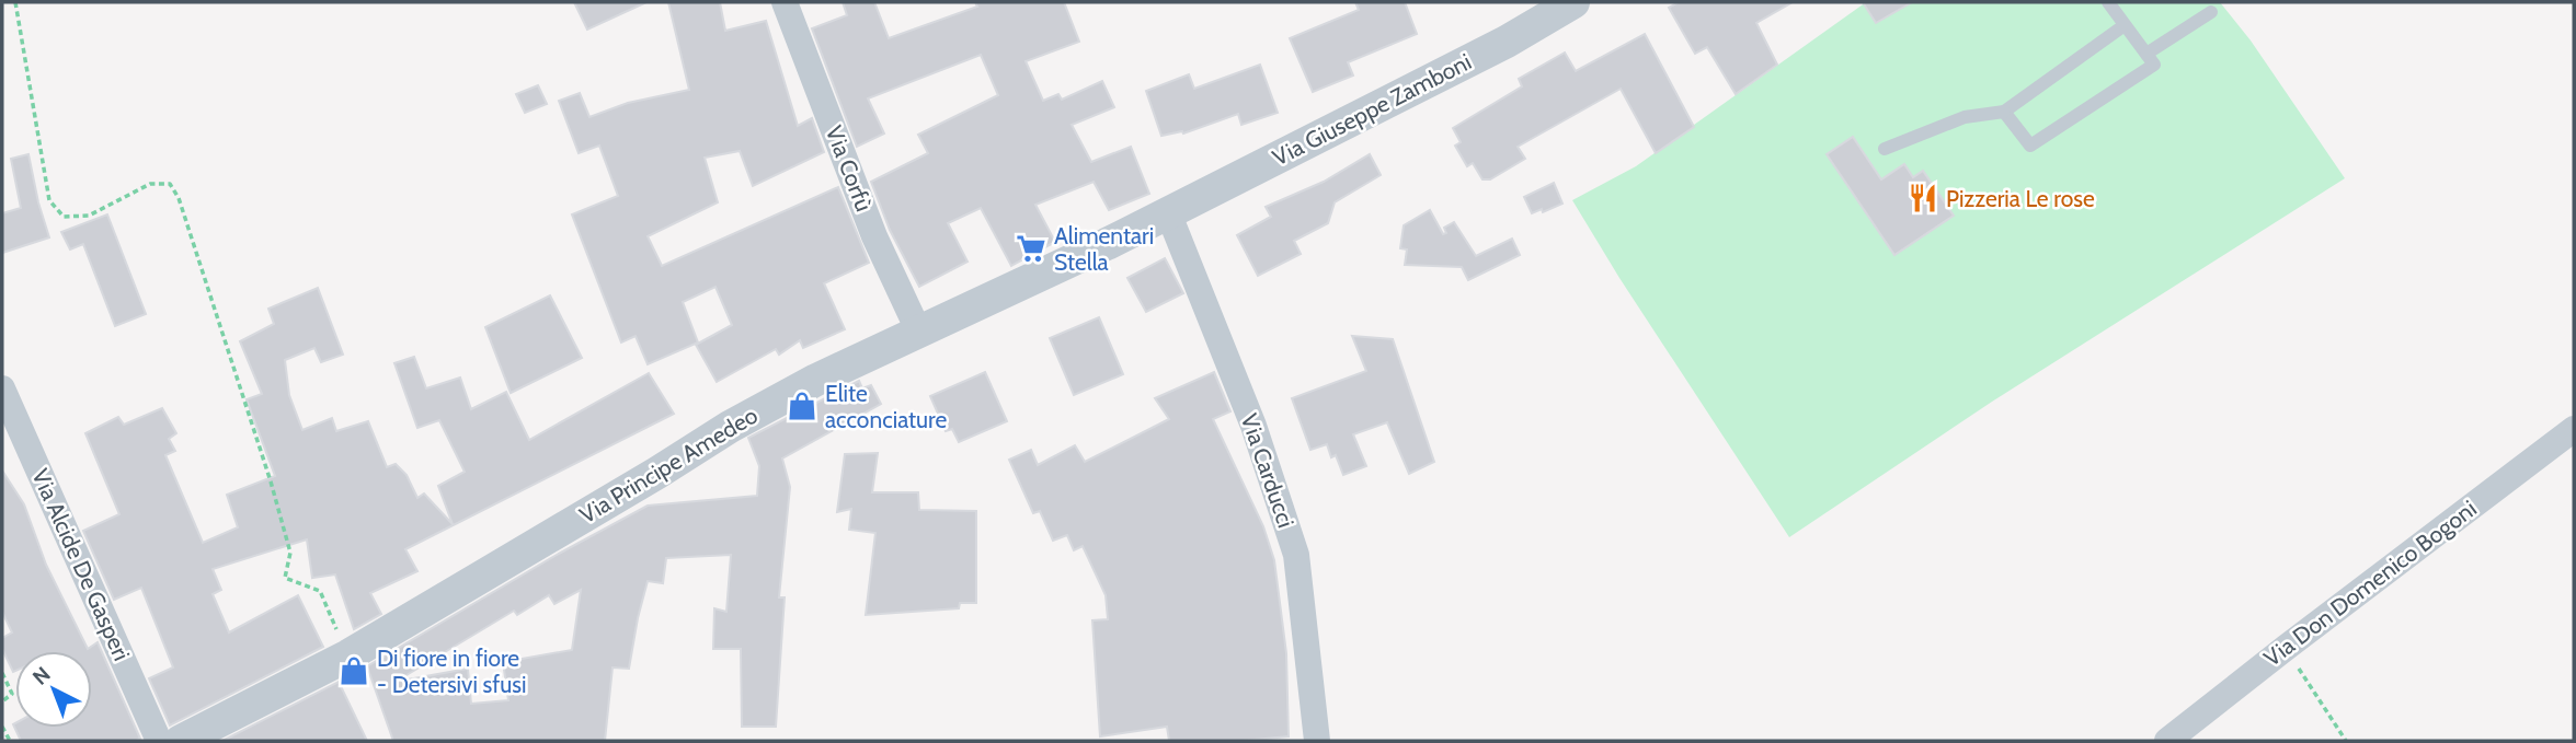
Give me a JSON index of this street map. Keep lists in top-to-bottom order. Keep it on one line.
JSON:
{"streets":{"street":["Via Giuseppe Zamboni","Via Corfù","Via Principe Amedeo","Via Carducci","Via Alcide De Gasperi","Via Don Domenico Bogoni"]},"crossings":[["Via Giuseppe Zamboni","Via Principe Amedeo"],["Via Giuseppe Zamboni","Via Carducci"],["Via Corfù","Via Principe Amedeo"],["Via Principe Amedeo","Via Carducci"]],"places":{"restaurant":["Pizzeria Le rose"],"supermarket":["Alimentari Stella"],"shop":["Elite acconciature","Di fiore in fiore - Detersivi sfusi"]},"north":"top left"}
